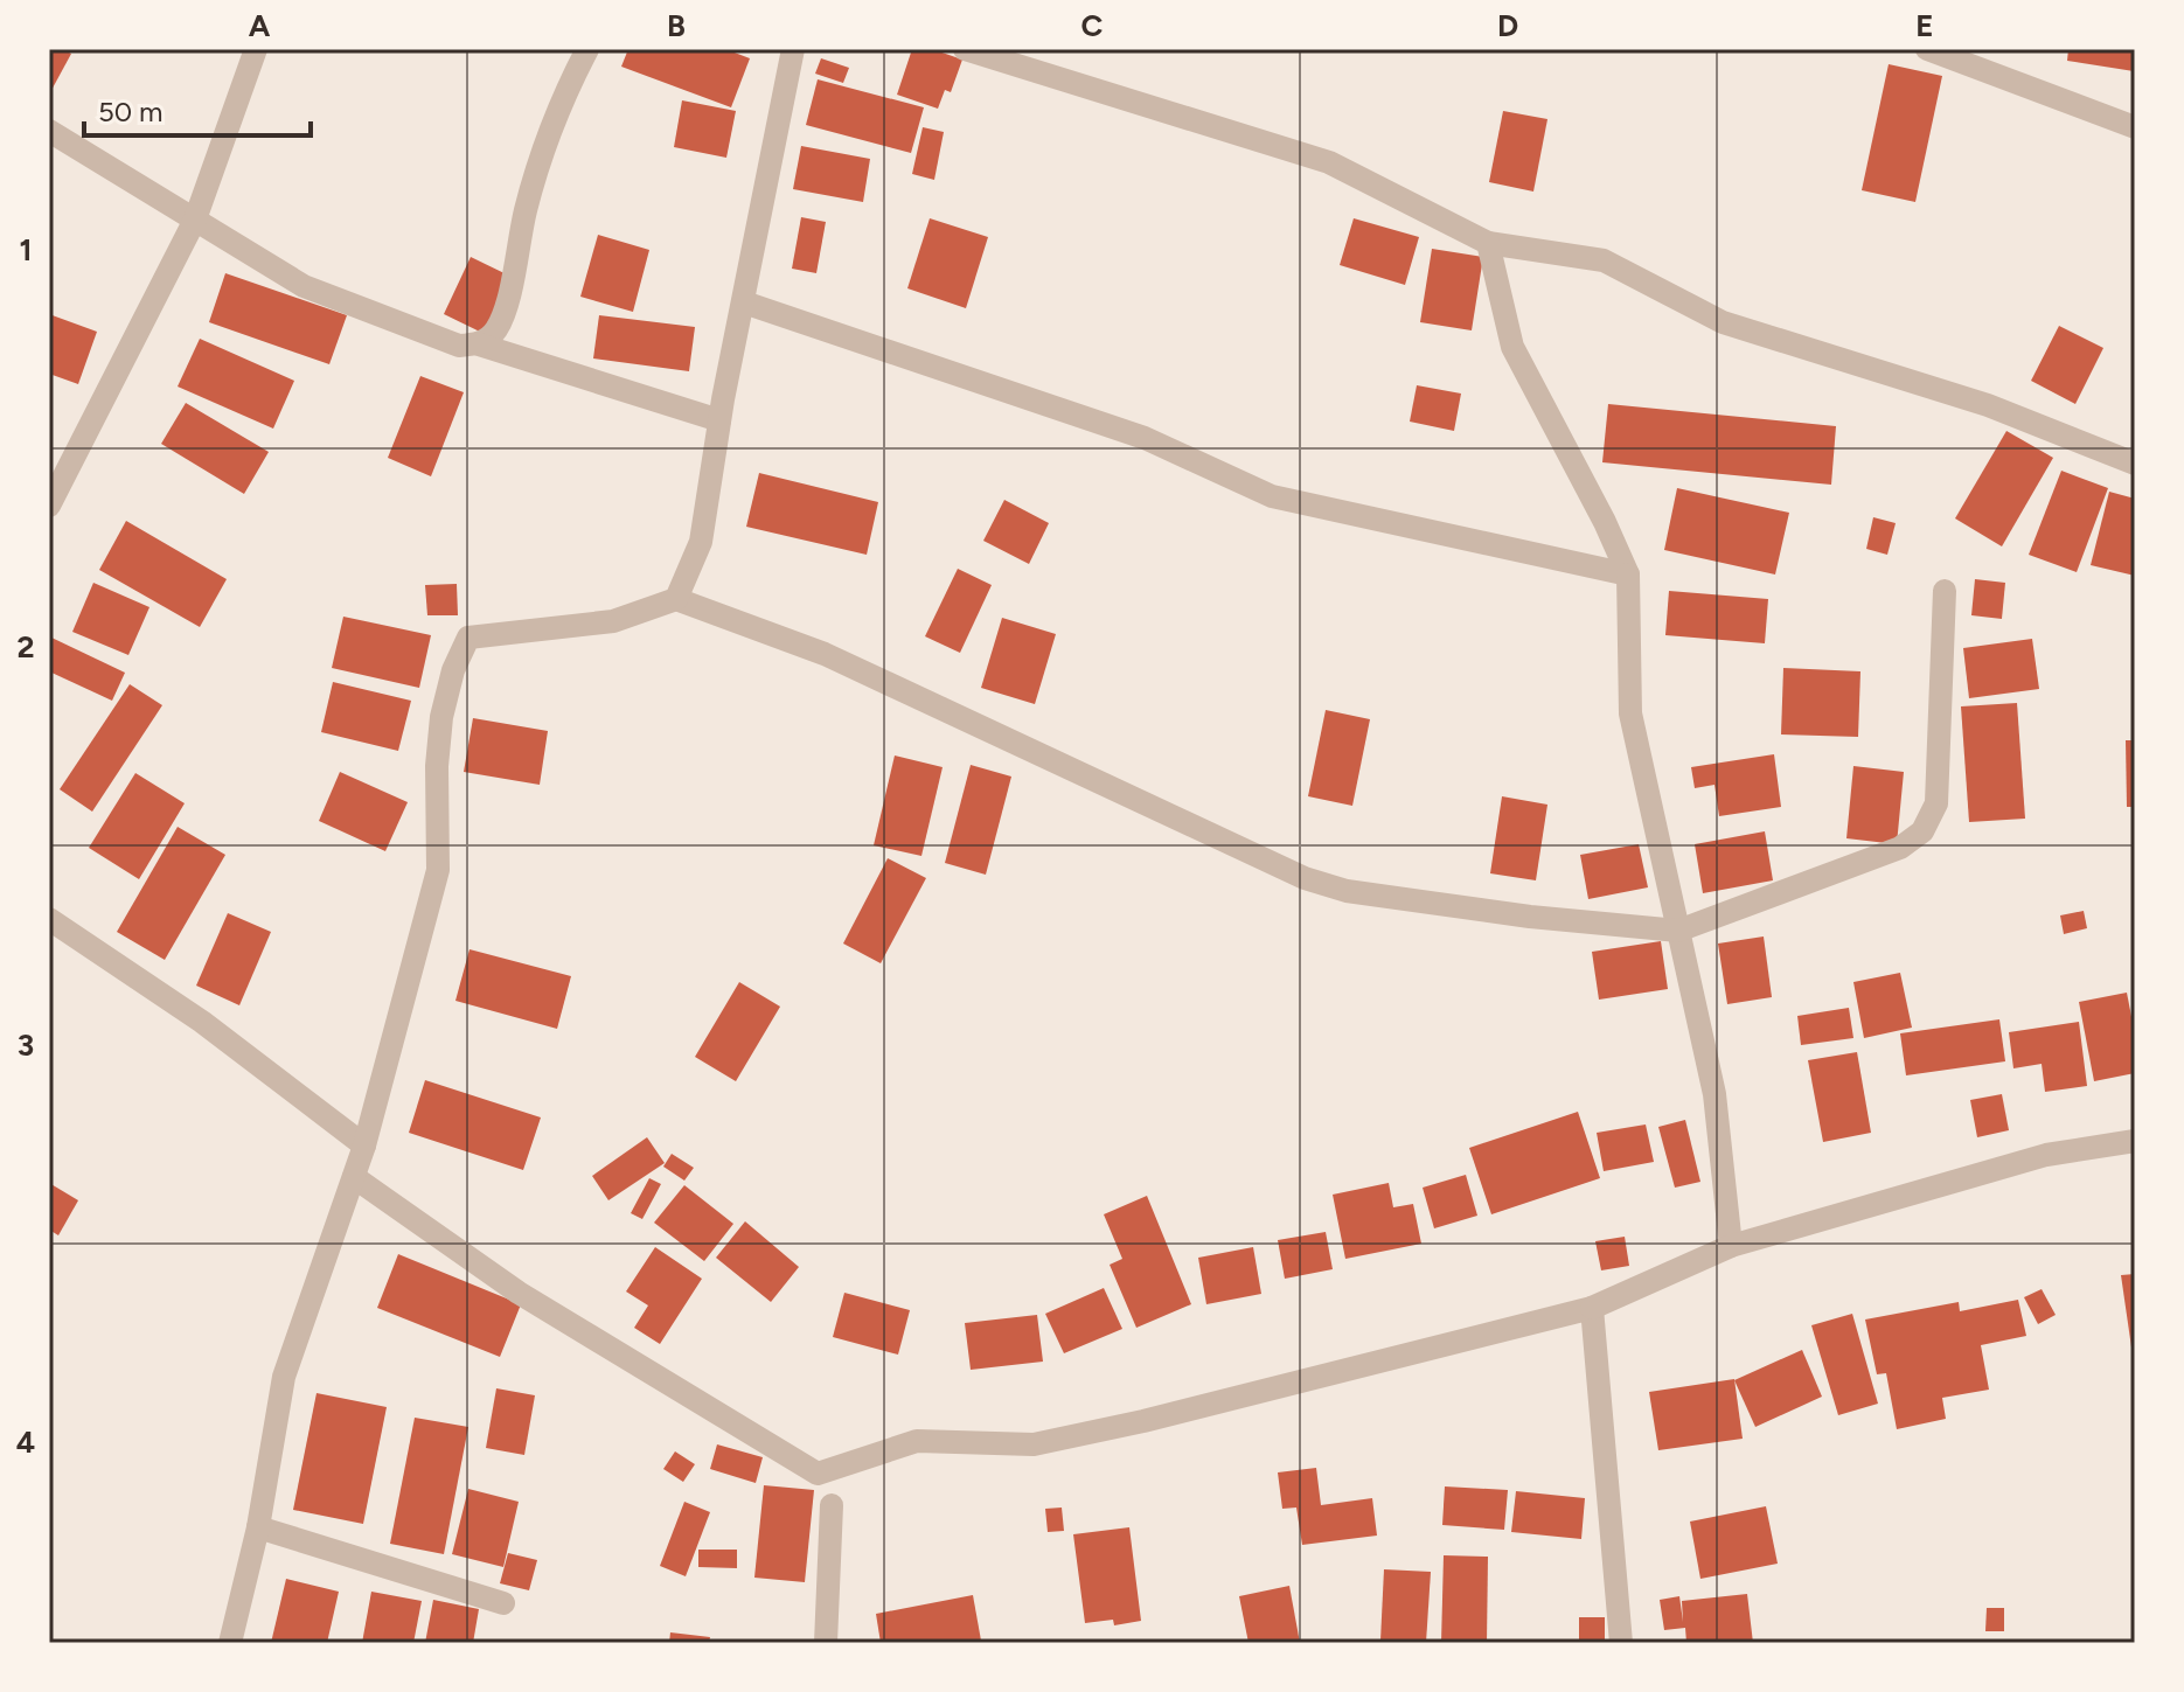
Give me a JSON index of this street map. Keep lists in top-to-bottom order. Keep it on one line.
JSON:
{"scale_bar":"50 m","grid":{"columns":["A","B","C","D","E"],"rows":["1","2","3","4"]}}
